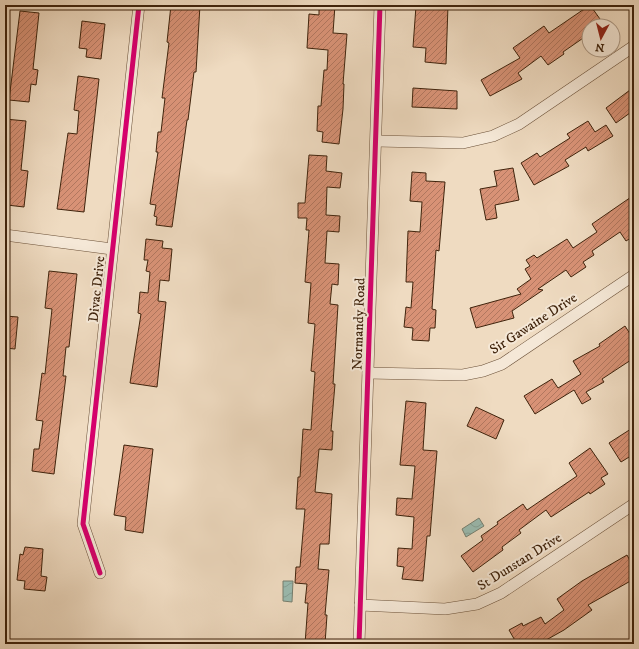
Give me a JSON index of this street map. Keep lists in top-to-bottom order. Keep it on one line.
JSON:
{"streets":{"street":["Divac Drive","Sir Gawaine Drive","Normandy Road","St Dunstan Drive"]},"crossings":[["Sir Gawaine Drive","Normandy Road"],["Normandy Road","St Dunstan Drive"]],"north":"bottom"}
